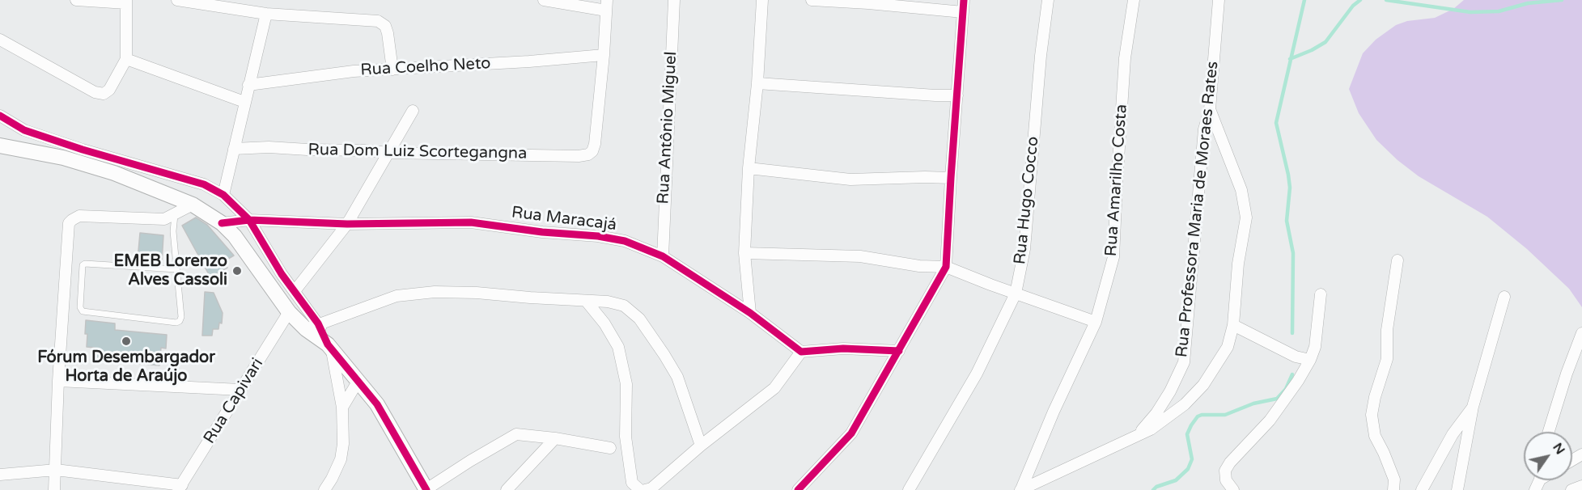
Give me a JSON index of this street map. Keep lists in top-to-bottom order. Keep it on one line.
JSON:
{"streets":{"street":["Rua Coelho Neto","Rua Antônio Miguel","Rua Dom Luiz Scortegangna","Rua Amarilho Costa","Rua Hugo Cocco","Rua Professora Maria de Moraes Rates","Rua Maracajá","Rua Capivari"]},"crossings":[["Rua Coelho Neto","Rua Dom Luiz Scortegangna"],["Rua Antônio Miguel","Rua Maracajá"]],"places":["EMEB Lorenzo Alves Cassoli","Fórum Desembargador Horta de Araújo"],"north":"top right"}
